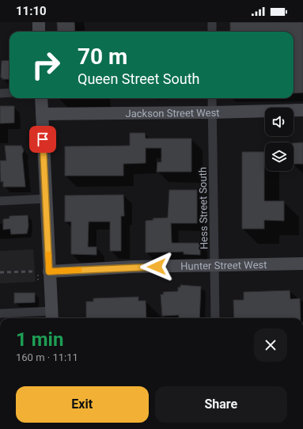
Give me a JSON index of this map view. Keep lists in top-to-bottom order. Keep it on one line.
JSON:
{"streets":{"street":["Jackson Street West","Hess Street South","Hunter Street West"]},"crossings":[["Jackson Street West","Hess Street South"],["Hess Street South","Hunter Street West"]],"page":{"status":"11:10","turn":["70 m","Queen Street South"],"heading":["1 min","160 m · 11:11"],"buttons":["Exit","Share"]}}
